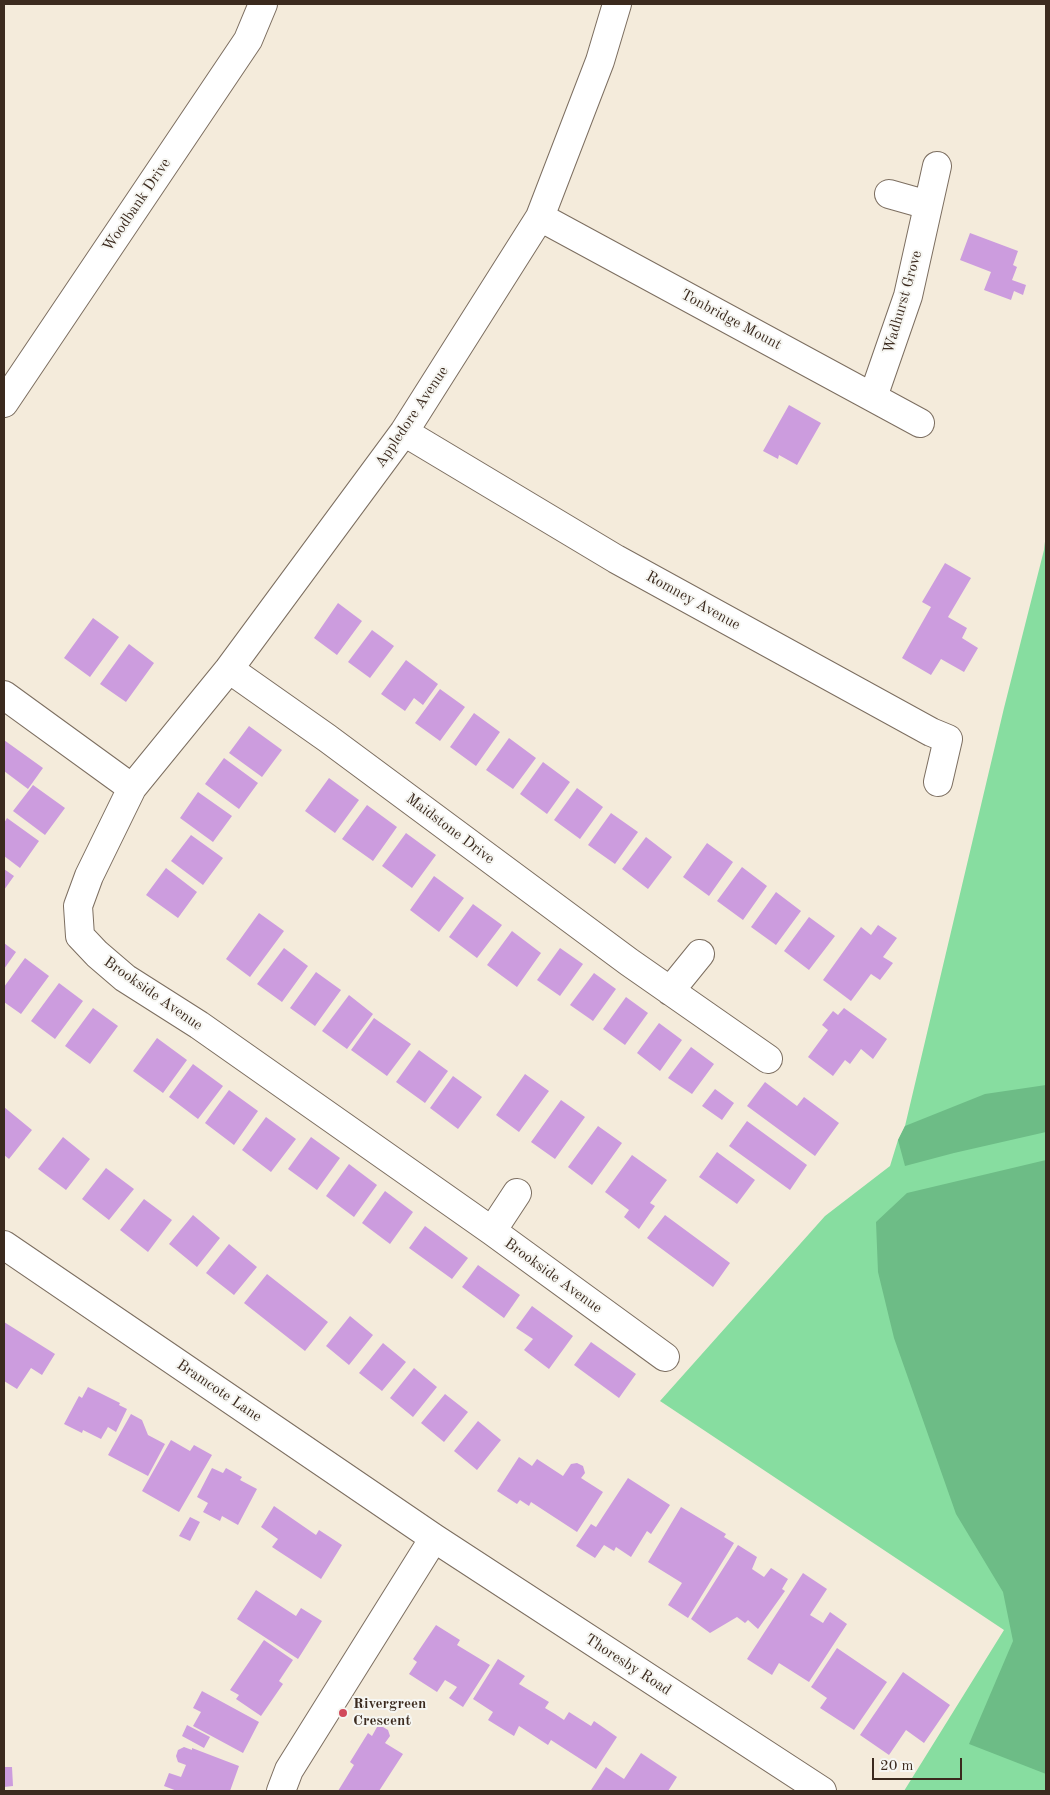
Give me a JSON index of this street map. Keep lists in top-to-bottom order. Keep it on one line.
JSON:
{"streets":{"street":["Woodbank Drive","Wadhurst Grove","Tonbridge Mount","Appledore Avenue","Romney Avenue","Maidstone Drive","Brookside Avenue","Bramcote Lane","Thoresby Road"]},"crossings":[["Wadhurst Grove","Tonbridge Mount"],["Tonbridge Mount","Appledore Avenue"],["Appledore Avenue","Romney Avenue"],["Appledore Avenue","Maidstone Drive"],["Appledore Avenue","Brookside Avenue"],["Bramcote Lane","Thoresby Road"]],"places":["Rivergreen Crescent"],"scale_bar":"20 m"}
